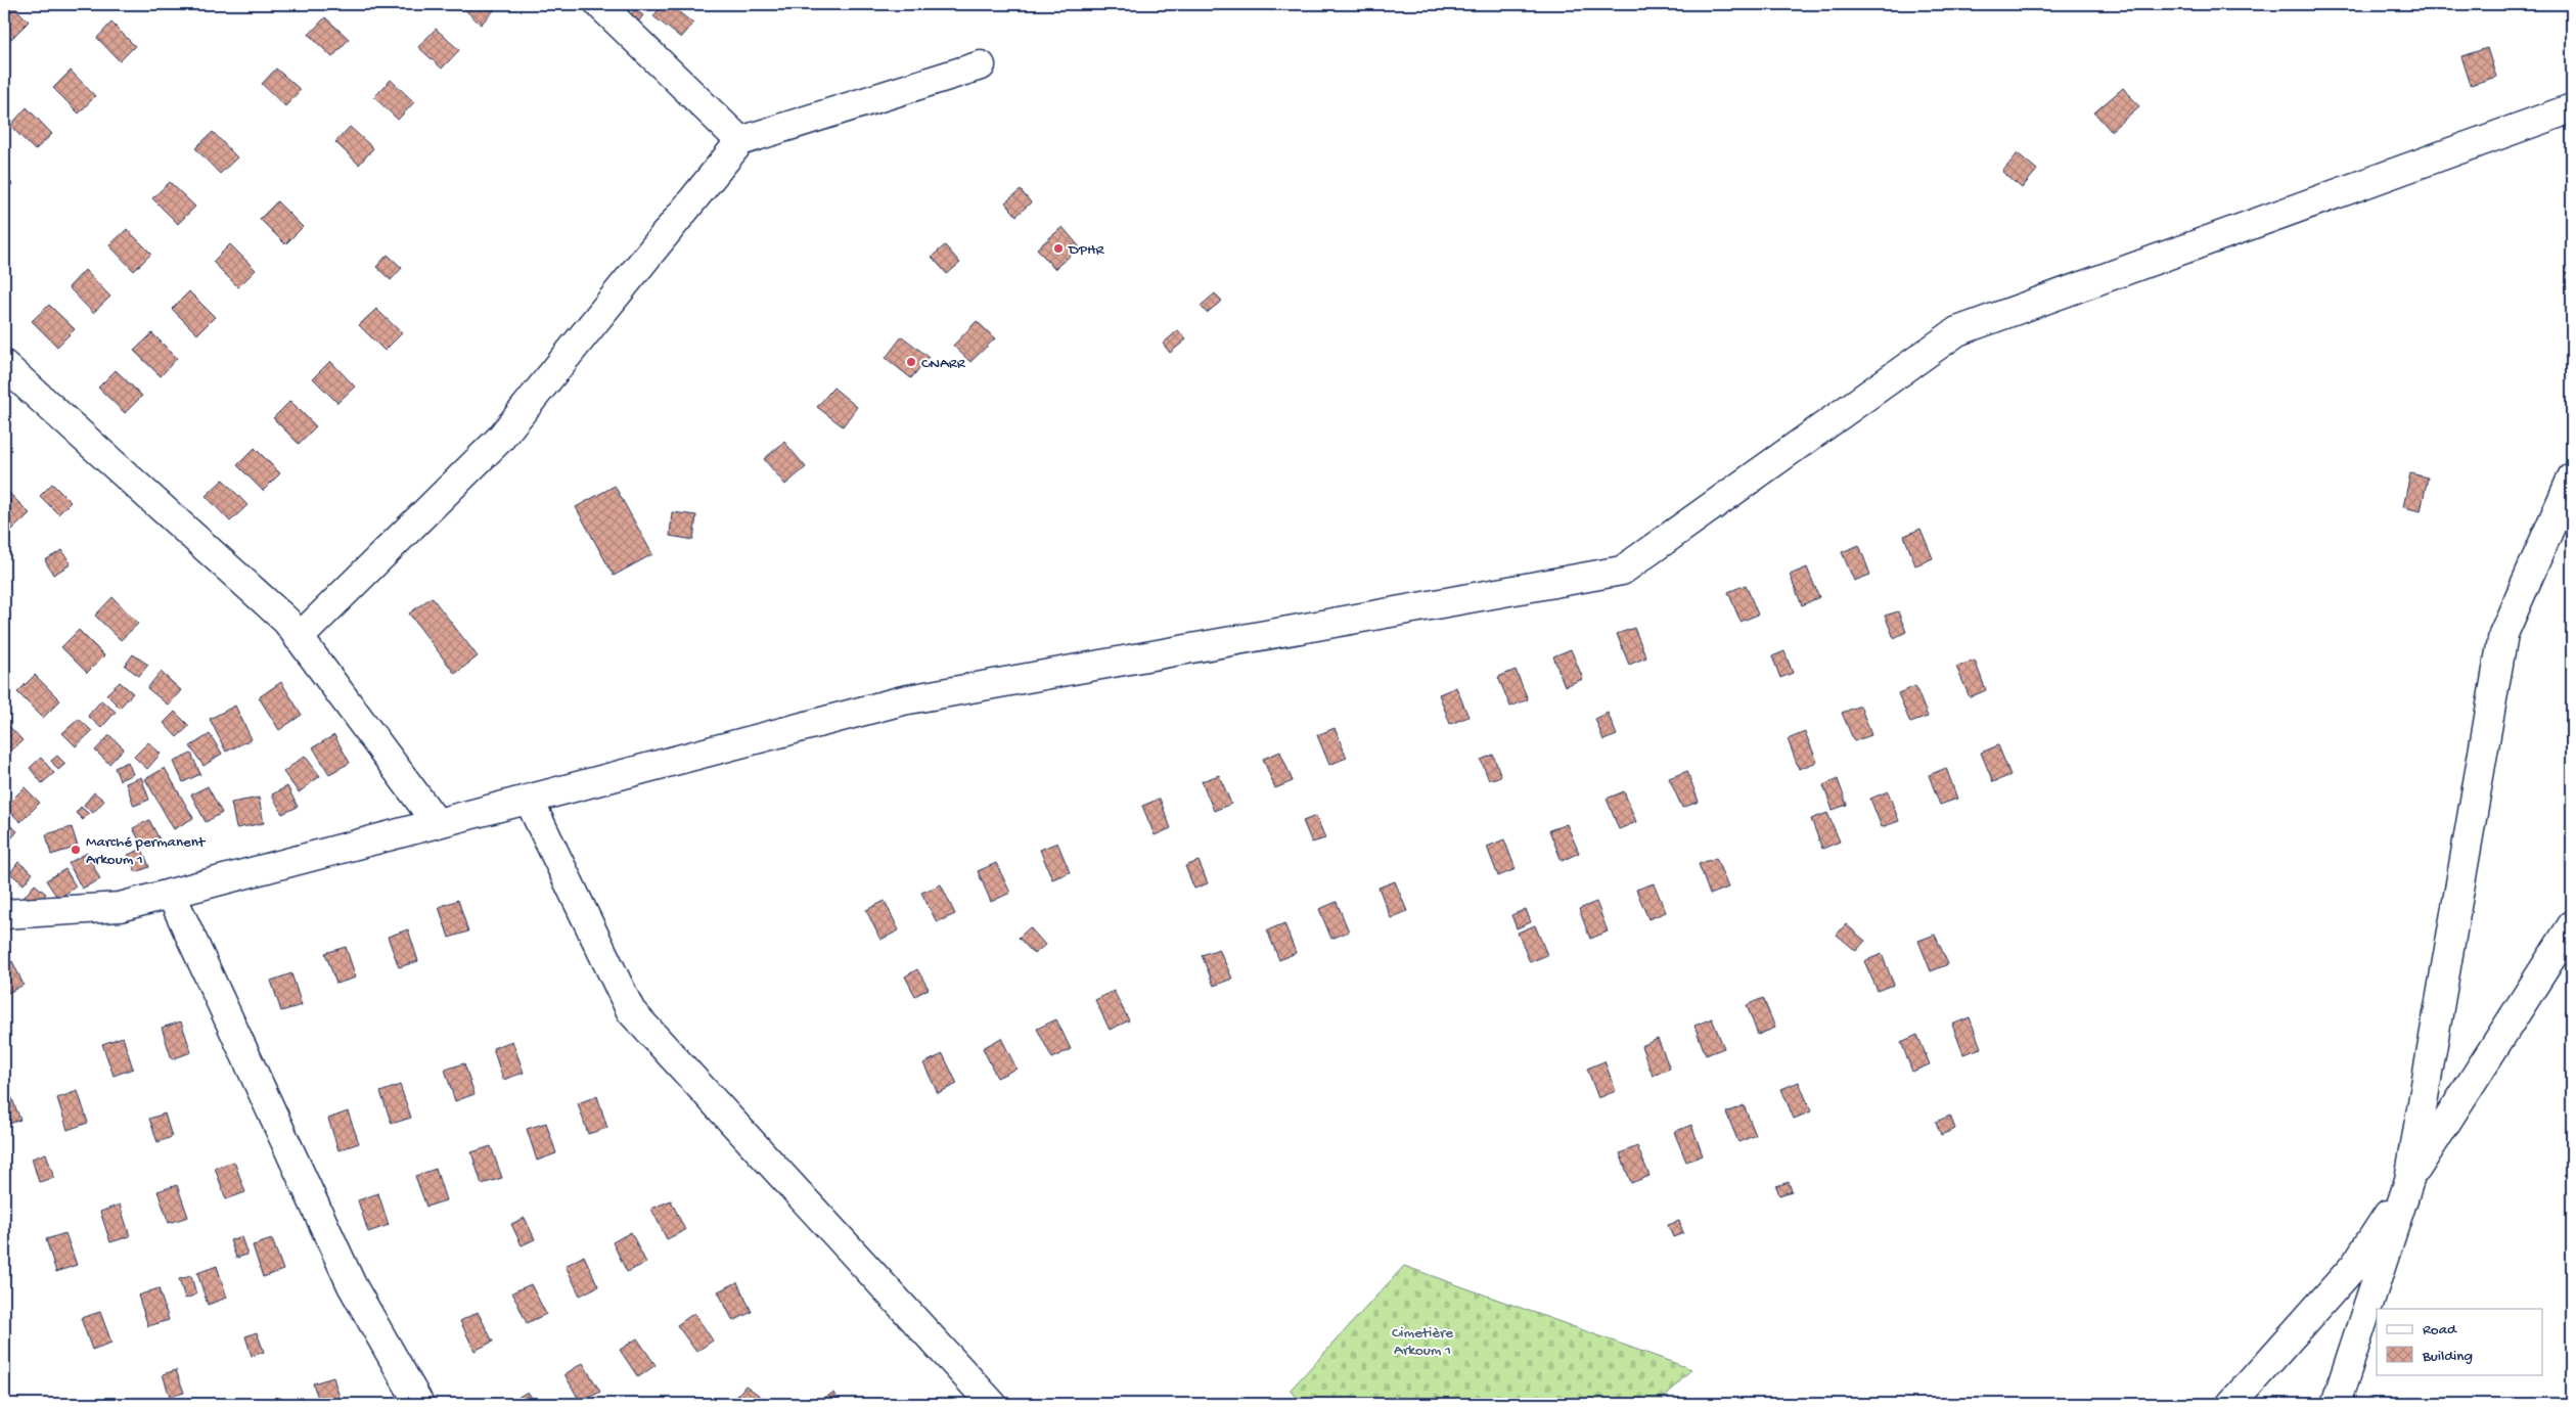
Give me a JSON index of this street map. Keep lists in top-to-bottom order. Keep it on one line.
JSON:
{"parks":["Cimetière Arkoum 1"],"places":["DPHR","CNARR","Marché permanent Arkoum 1"],"legend":["Road","Building"]}
